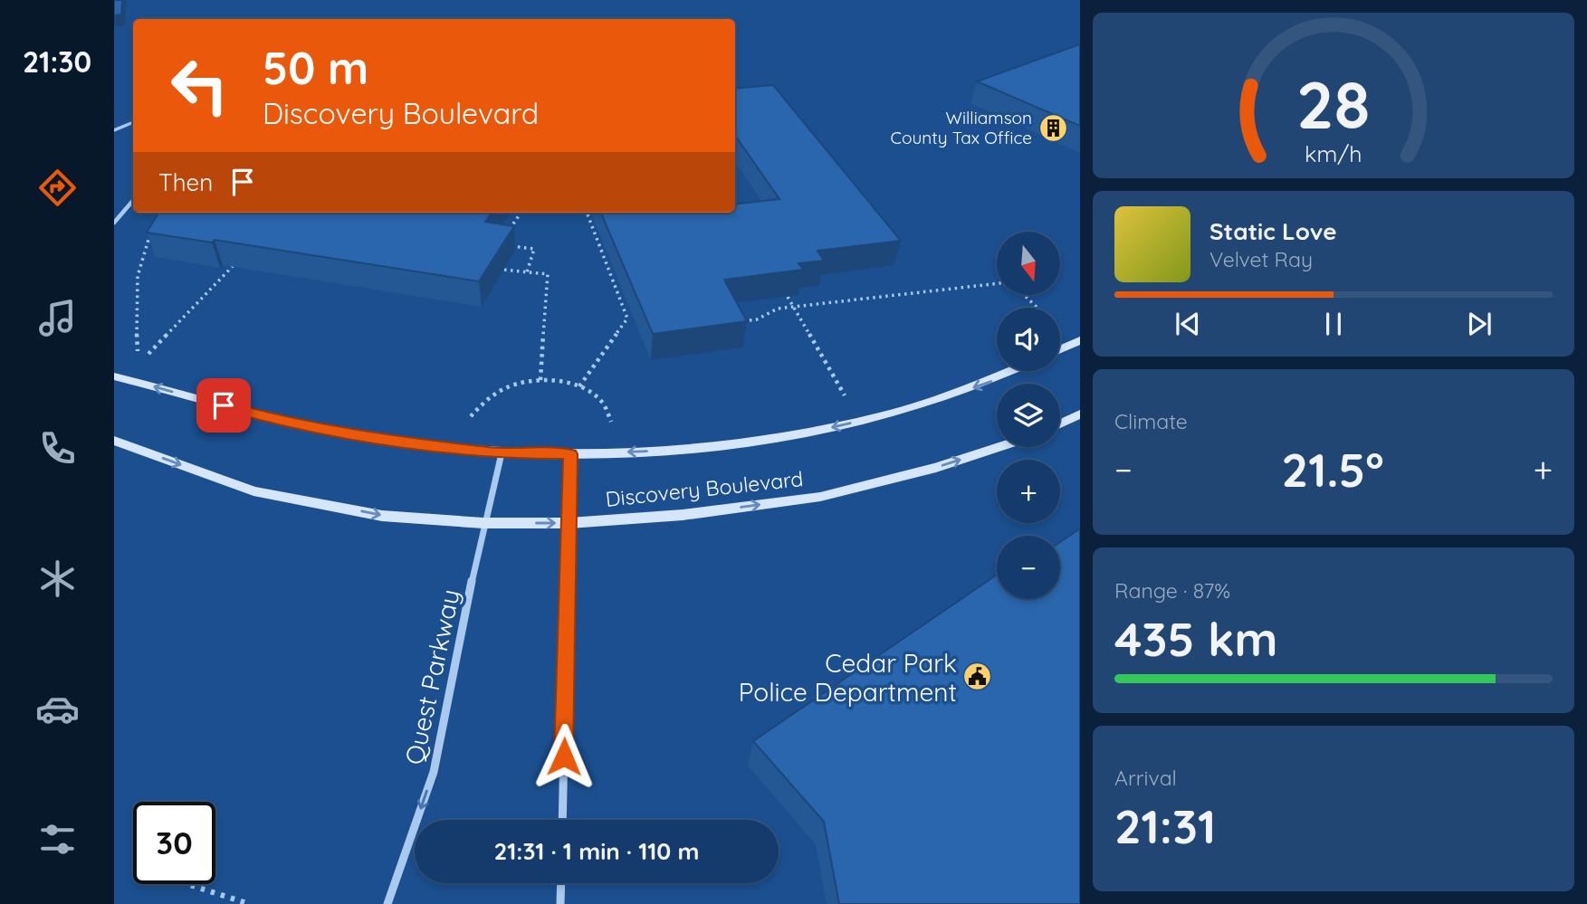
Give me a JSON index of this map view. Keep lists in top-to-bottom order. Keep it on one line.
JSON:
{"streets":{"street":["Discovery Boulevard","Quest Parkway"]},"crossings":[["Discovery Boulevard","Quest Parkway"]],"one_way":["Quest Parkway"],"places":{"building":["Williamson County Tax Office"],"public building":["Cedar Park Police Department"]},"north":"bottom","page":{"tabs":"21:30","turn":["50 m","Discovery Boulevard"],"then":"Then","song":["Static Love","Velvet Ray"],"map_buttons":["+","−"],"tile":["Climate",["Range · 87%","435 km"],["Arrival","21:31"]],"heat":["−","21.5°","+"],"limit":"30","trip":"21:31 · 1 min · 110 m","gauge":["28","km/h"]}}
